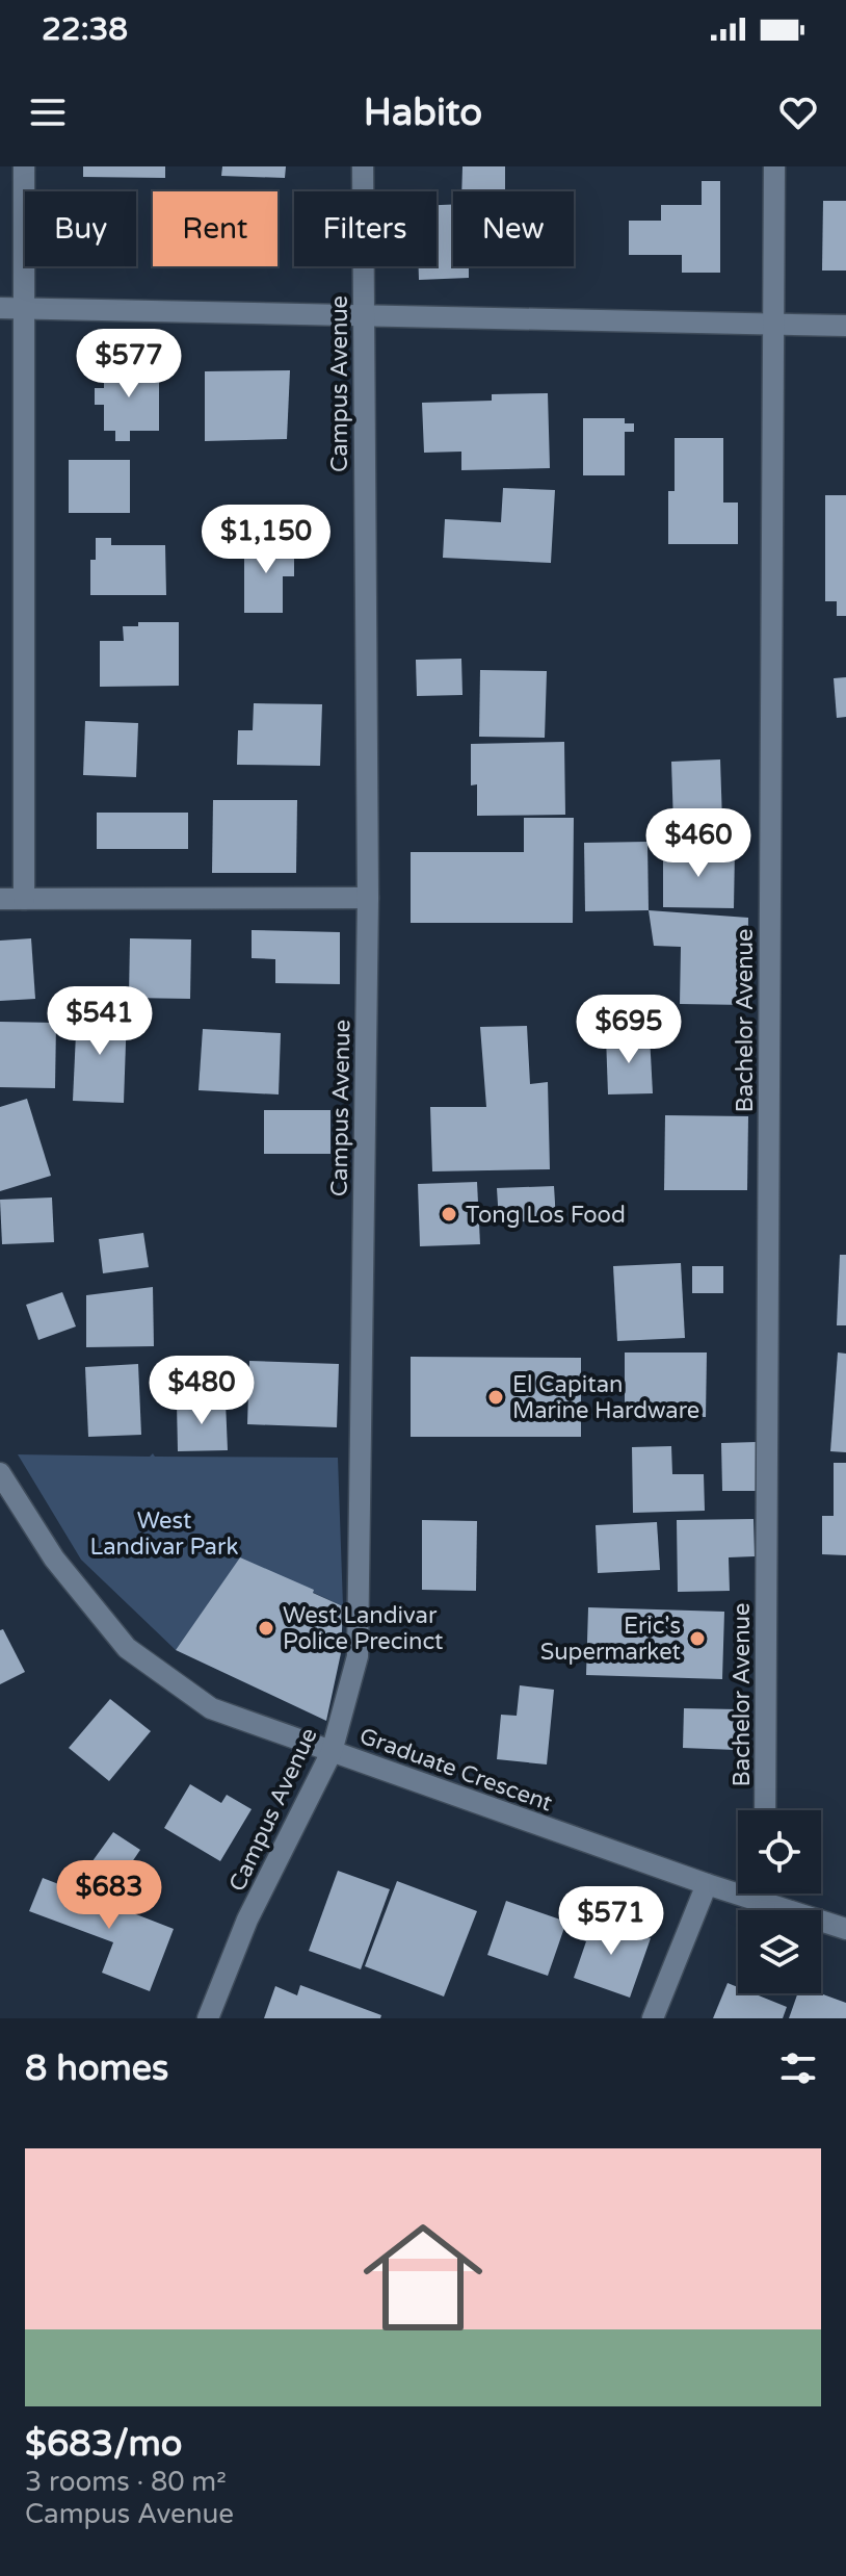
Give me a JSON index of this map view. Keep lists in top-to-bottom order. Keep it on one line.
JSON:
{"streets":{"street":["Campus Avenue","Bachelor Avenue","Graduate Crescent"]},"crossings":[["Campus Avenue","Graduate Crescent"]],"parks":["West Landivar Park"],"places":["Tong Los Food","El Capitan Marine Hardware","West Landivar Police Precinct","Eric's Supermarket"],"page":{"status":"22:38","header":"Habito","chip":["Buy","Rent","Filters","New"],"price":["$577","$1,150","$460","$541","$695","$480","$683","$571"],"heading":"8 homes","list":[{"name":"$683/mo","note":"3 rooms · 80 m² · Campus Avenue"}]}}
